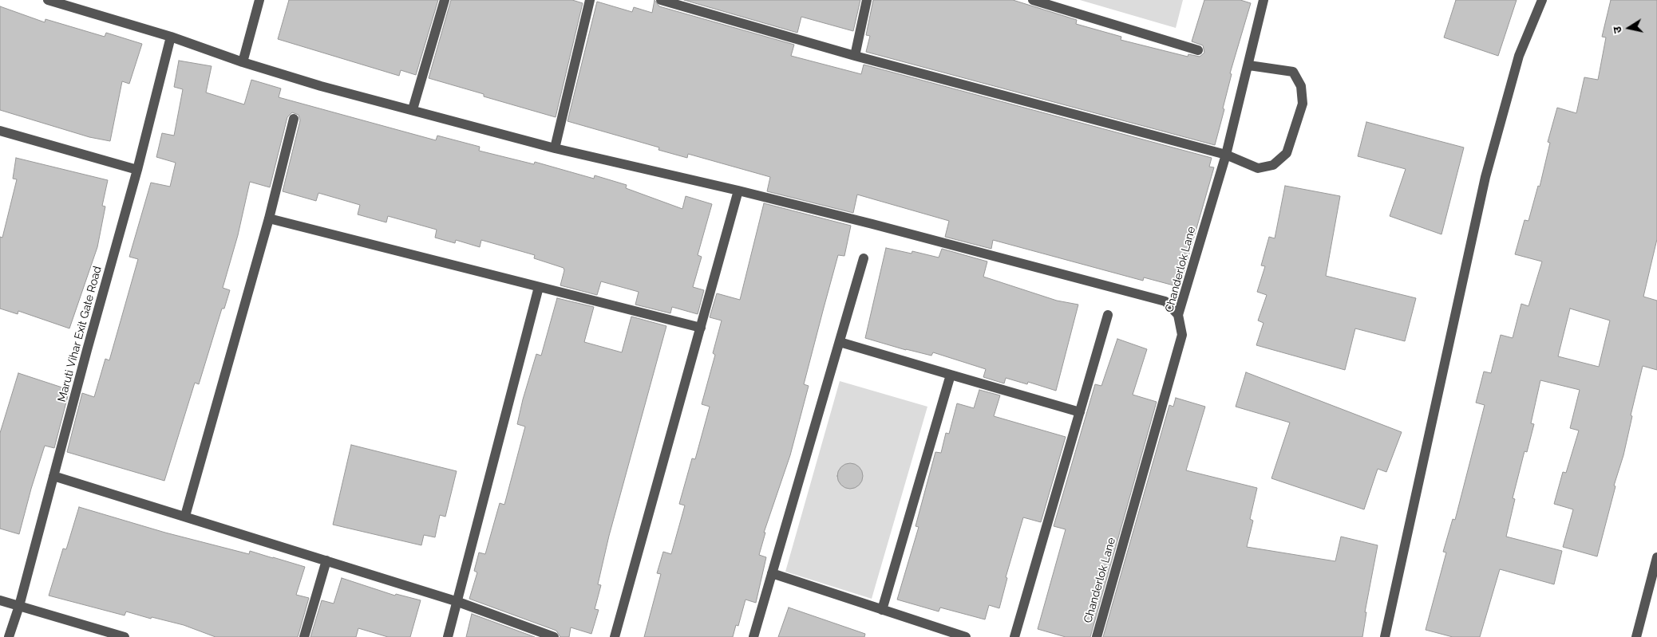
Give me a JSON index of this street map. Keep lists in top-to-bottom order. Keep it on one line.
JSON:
{"streets":{"street":["Chanderlok Lane","Maruti Vihar Exit Gate Road"]},"north":"left"}
